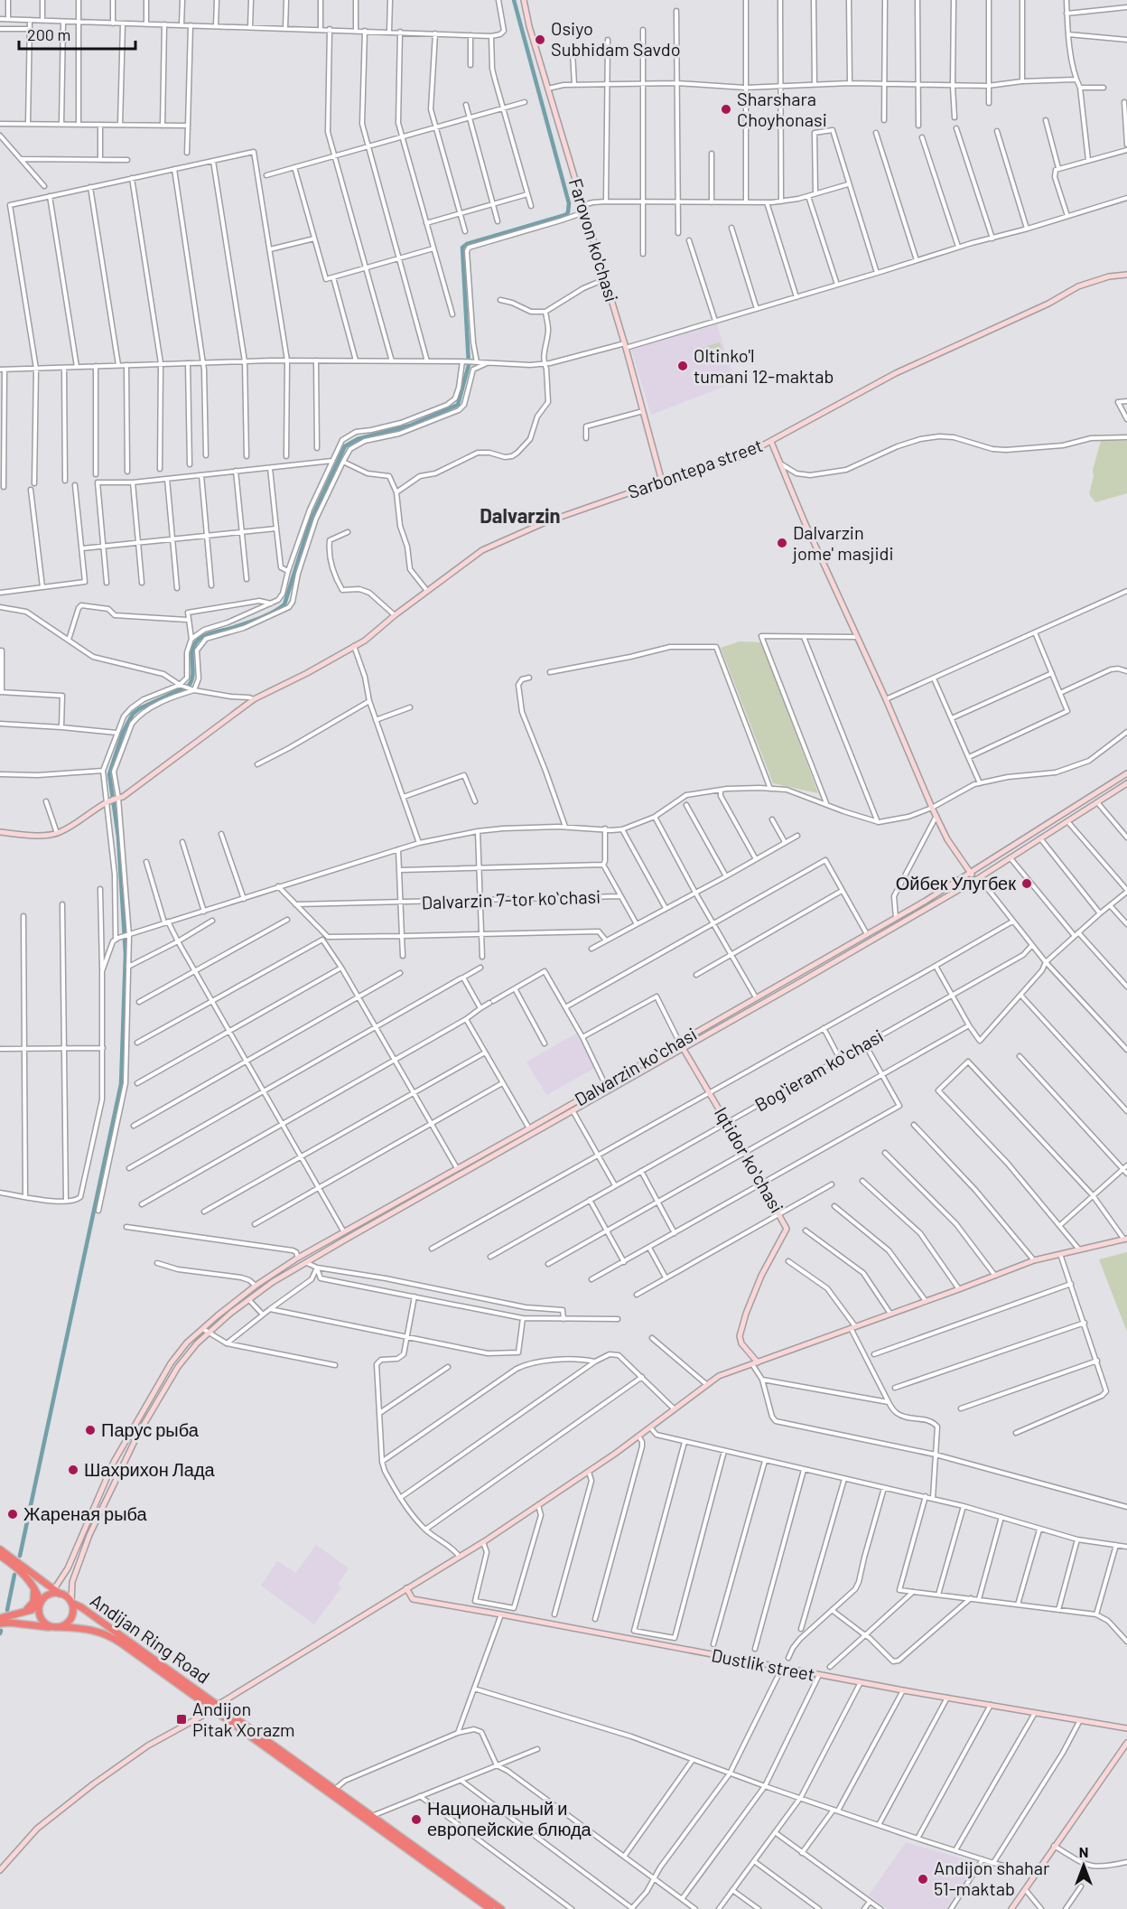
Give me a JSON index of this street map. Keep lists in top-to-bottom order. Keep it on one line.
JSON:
{"streets":{"highway":["Andijan Ring Road"],"street":["Farovon ko'chasi","Sarbontepa street","Dalvarzin 7-tor koʻchasi","Dalvarzin koʻchasi","Bogʻieram koʻchasi","Iqtidor koʻchasi","Dustlik street"]},"crossings":[["Farovon ko'chasi","Sarbontepa street"],["Dalvarzin koʻchasi","Iqtidor koʻchasi"],["Dalvarzin koʻchasi","Andijan Ring Road"],["Bogʻieram koʻchasi","Iqtidor koʻchasi"]],"districts":["Dalvarzin"],"places":{"other":["Osiyo Subhidam Savdo","Sharshara Choyhonasi","Oltinko'l tumani 12-maktab","Dalvarzin jome' masjidi","Ойбек Улугбек","Парус рыба","Шахрихон Лада","Жареная рыба","Национальный и европейские блюда","Andijon shahar 51-maktab"],"transit":["Andijon Pitak Xorazm"]},"scale_bar":"200 m","north":"top"}
